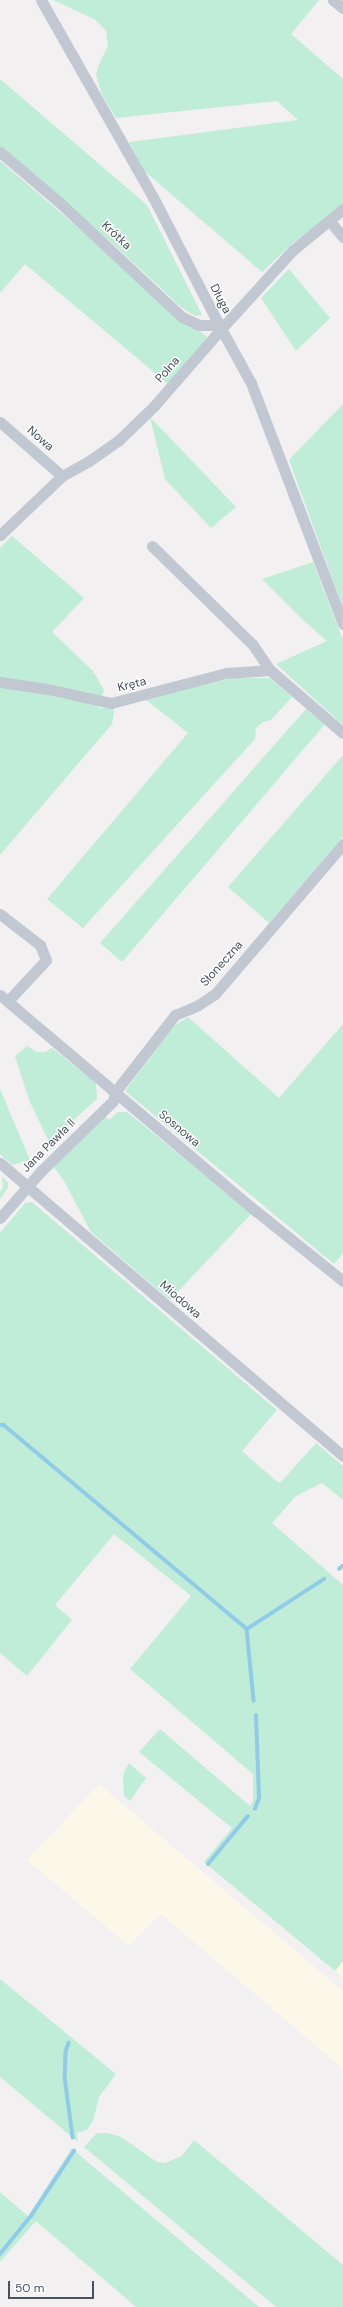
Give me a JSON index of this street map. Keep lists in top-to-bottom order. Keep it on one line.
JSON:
{"streets":{"street":["Krótka","Długa","Polna","Nowa","Kręta","Słoneczna","Sosnowa","Jana Pawła II","Miodowa"]},"crossings":[["Krótka","Długa"],["Krótka","Polna"],["Długa","Polna"],["Polna","Nowa"],["Słoneczna","Sosnowa"],["Słoneczna","Jana Pawła II"],["Sosnowa","Jana Pawła II"],["Jana Pawła II","Miodowa"]],"scale_bar":"50 m"}
